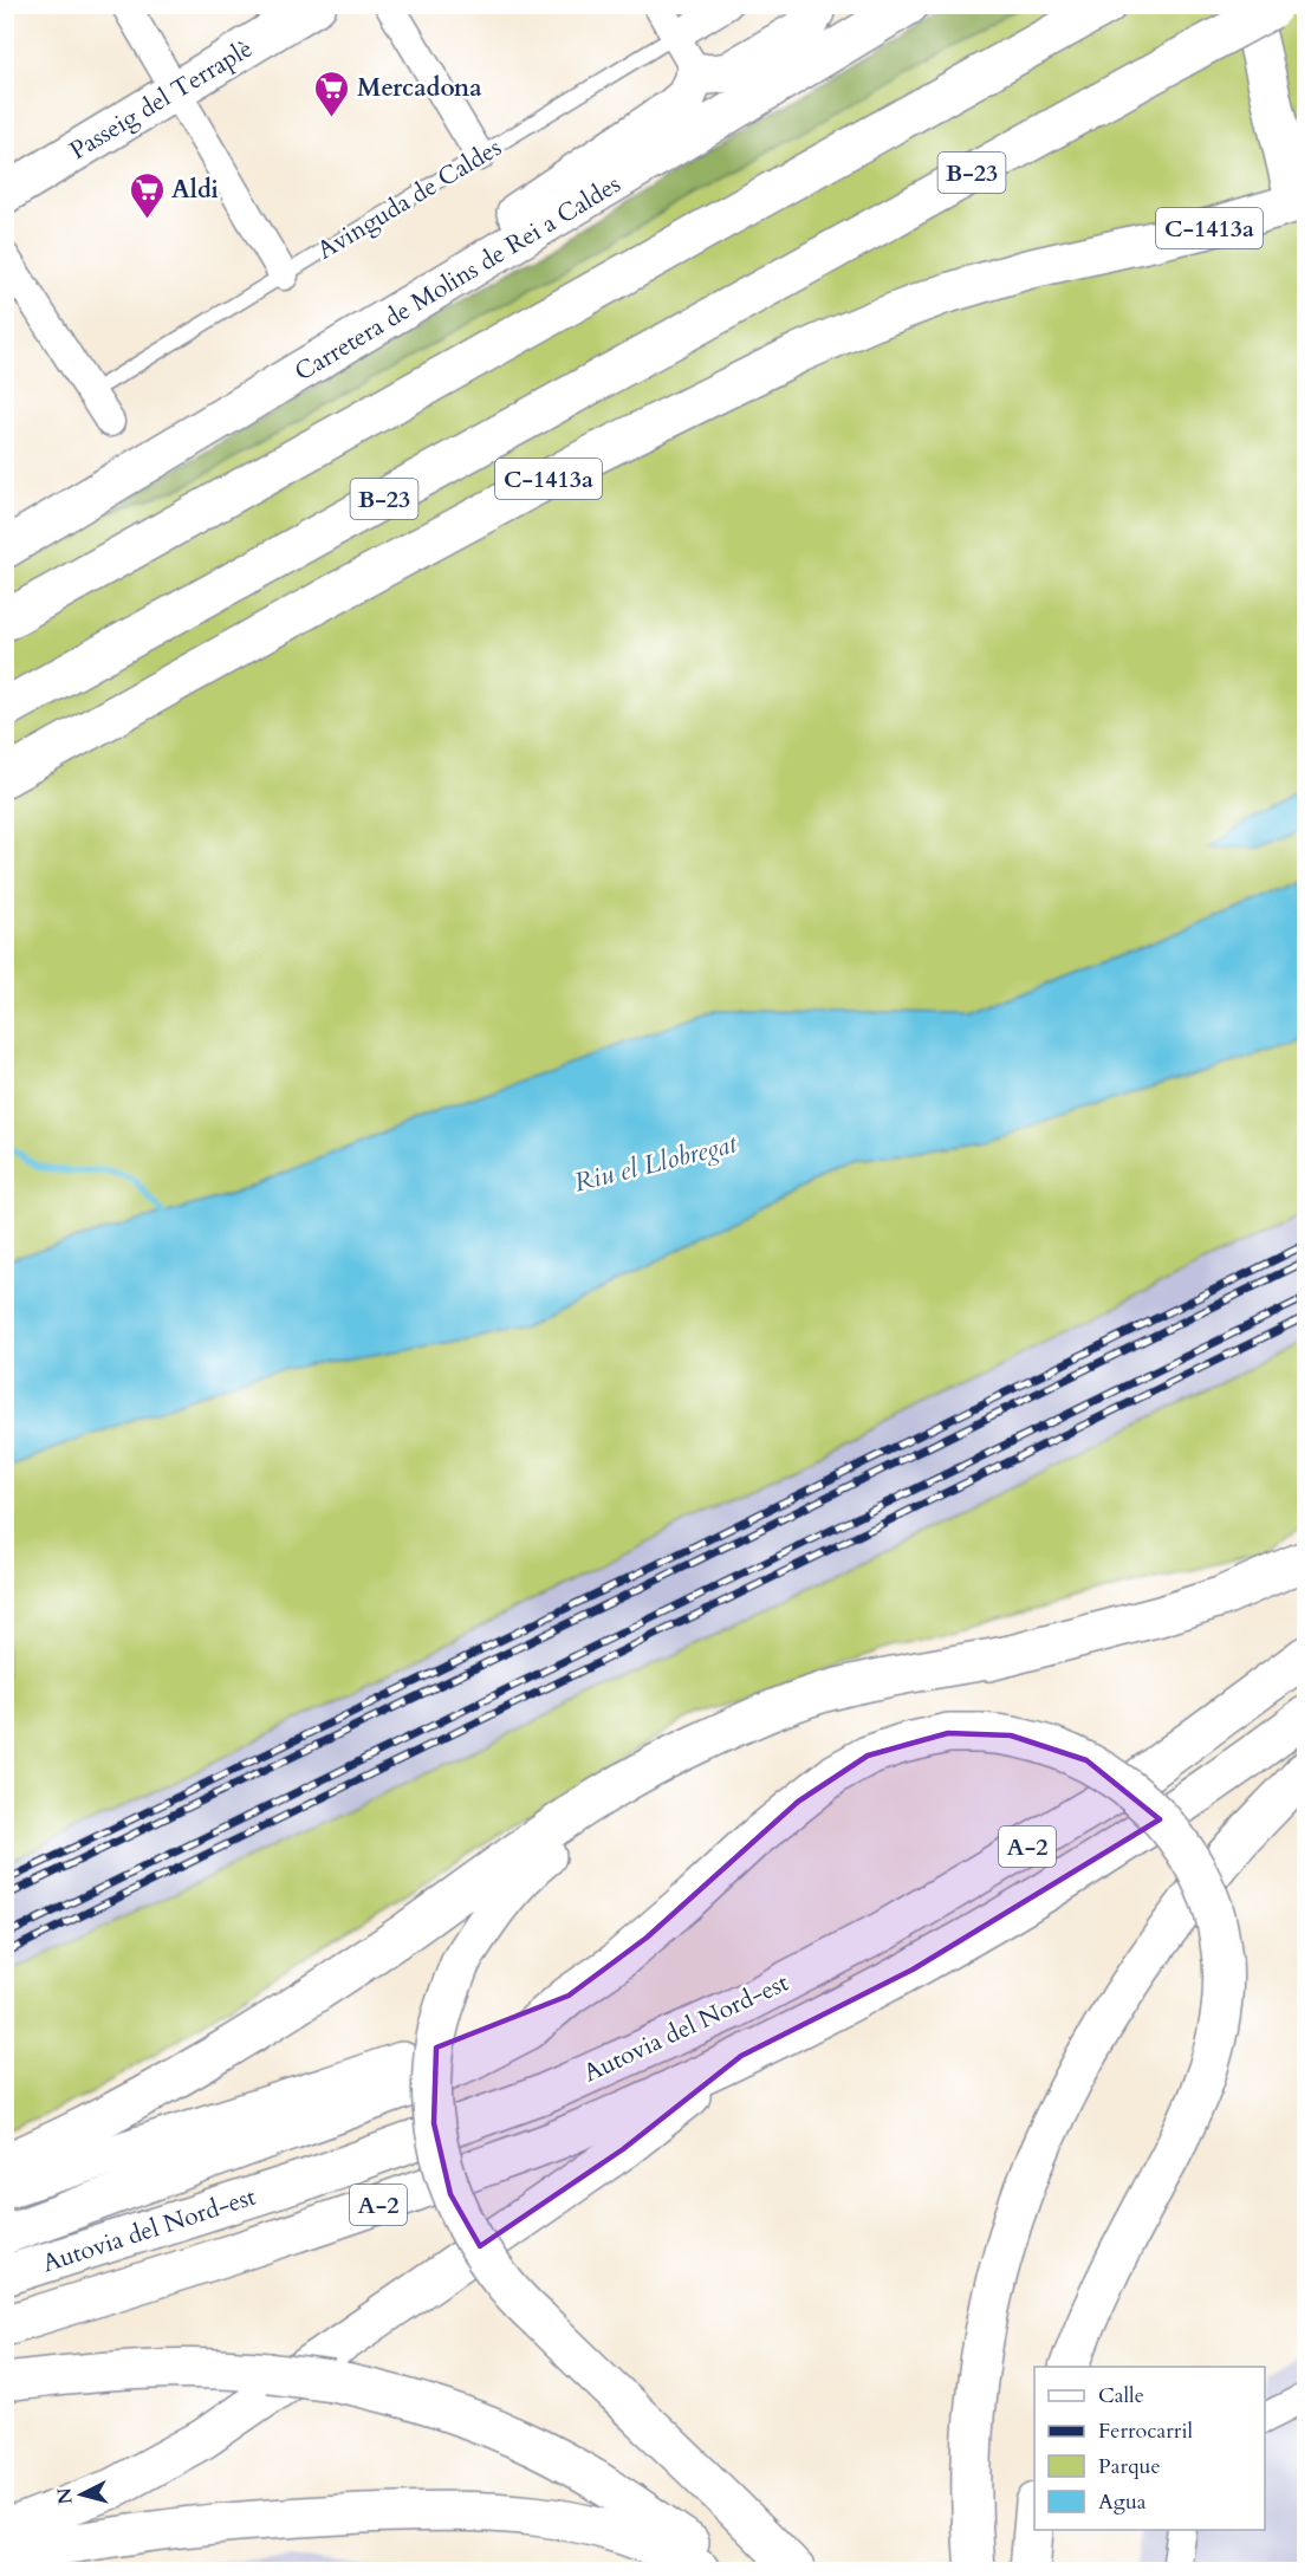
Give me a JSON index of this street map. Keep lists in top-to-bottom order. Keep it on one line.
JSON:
{"streets":{"main road":["Passeig del Terraplè","B-23","C-1413a","Carretera de Molins de Rei a Caldes","A-2","Autovia del Nord-est"],"street":["Avinguda de Caldes"]},"water":["Riu el Llobregat"],"places":{"supermarket":["Mercadona","Aldi"]},"legend":["Calle","Ferrocarril","Parque","Agua"],"north":"left"}
